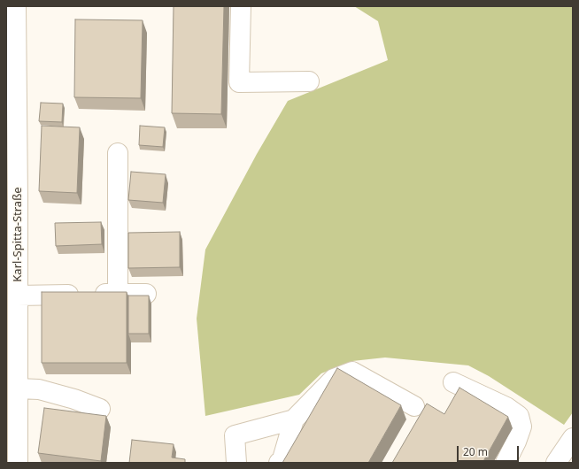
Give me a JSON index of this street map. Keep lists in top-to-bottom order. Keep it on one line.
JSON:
{"streets":{"street":["Karl-Spitta-Straße"]},"scale_bar":"20 m"}
